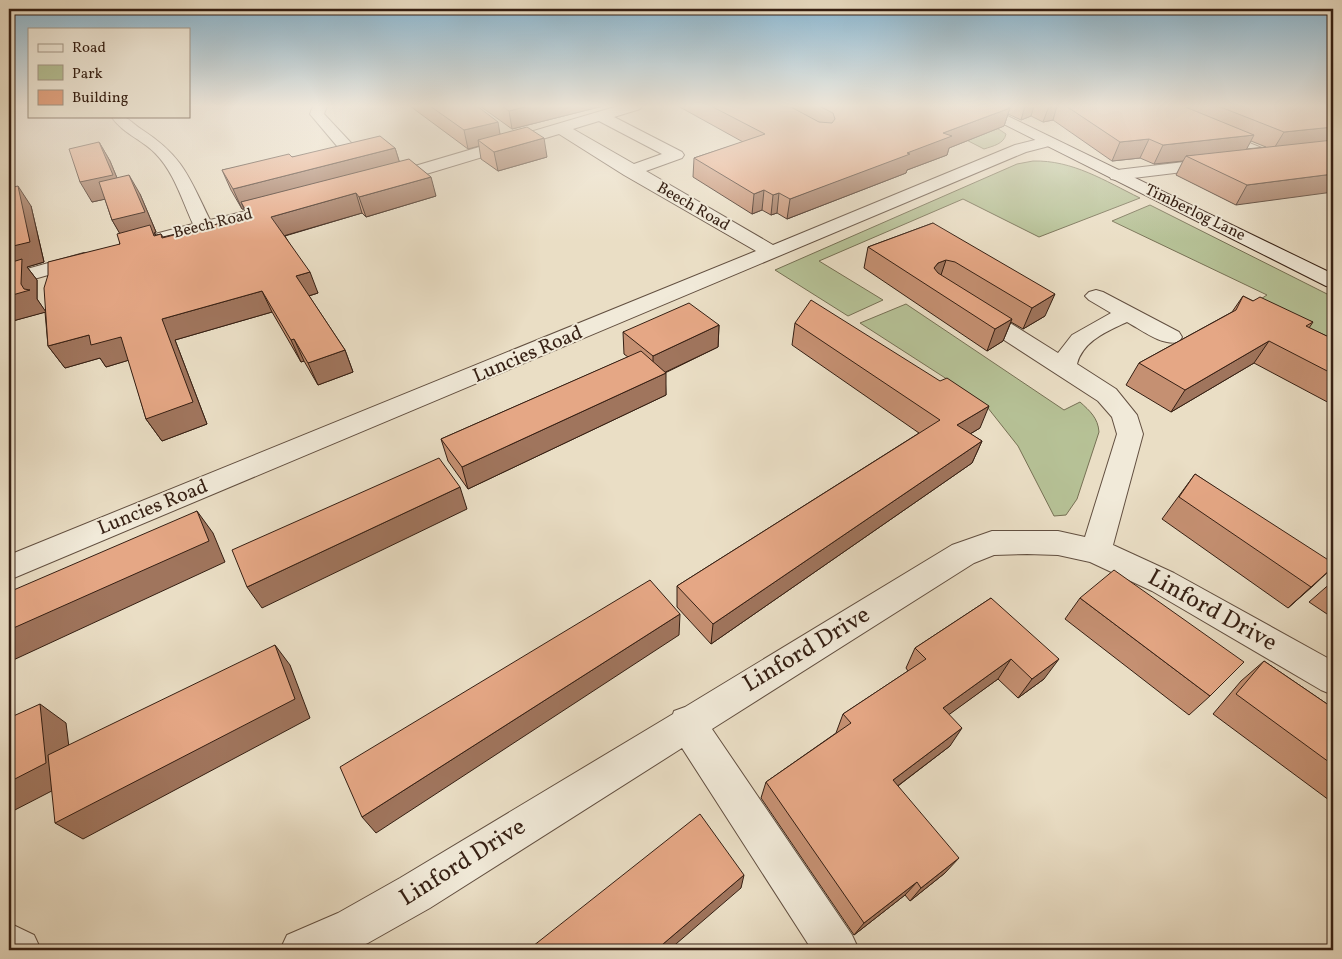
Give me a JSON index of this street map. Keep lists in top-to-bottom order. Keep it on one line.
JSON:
{"streets":{"street":["Beech Road","Timberlog Lane","Luncies Road","Linford Drive"]},"crossings":[["Beech Road","Luncies Road"]],"legend":["Road","Park","Building"]}
